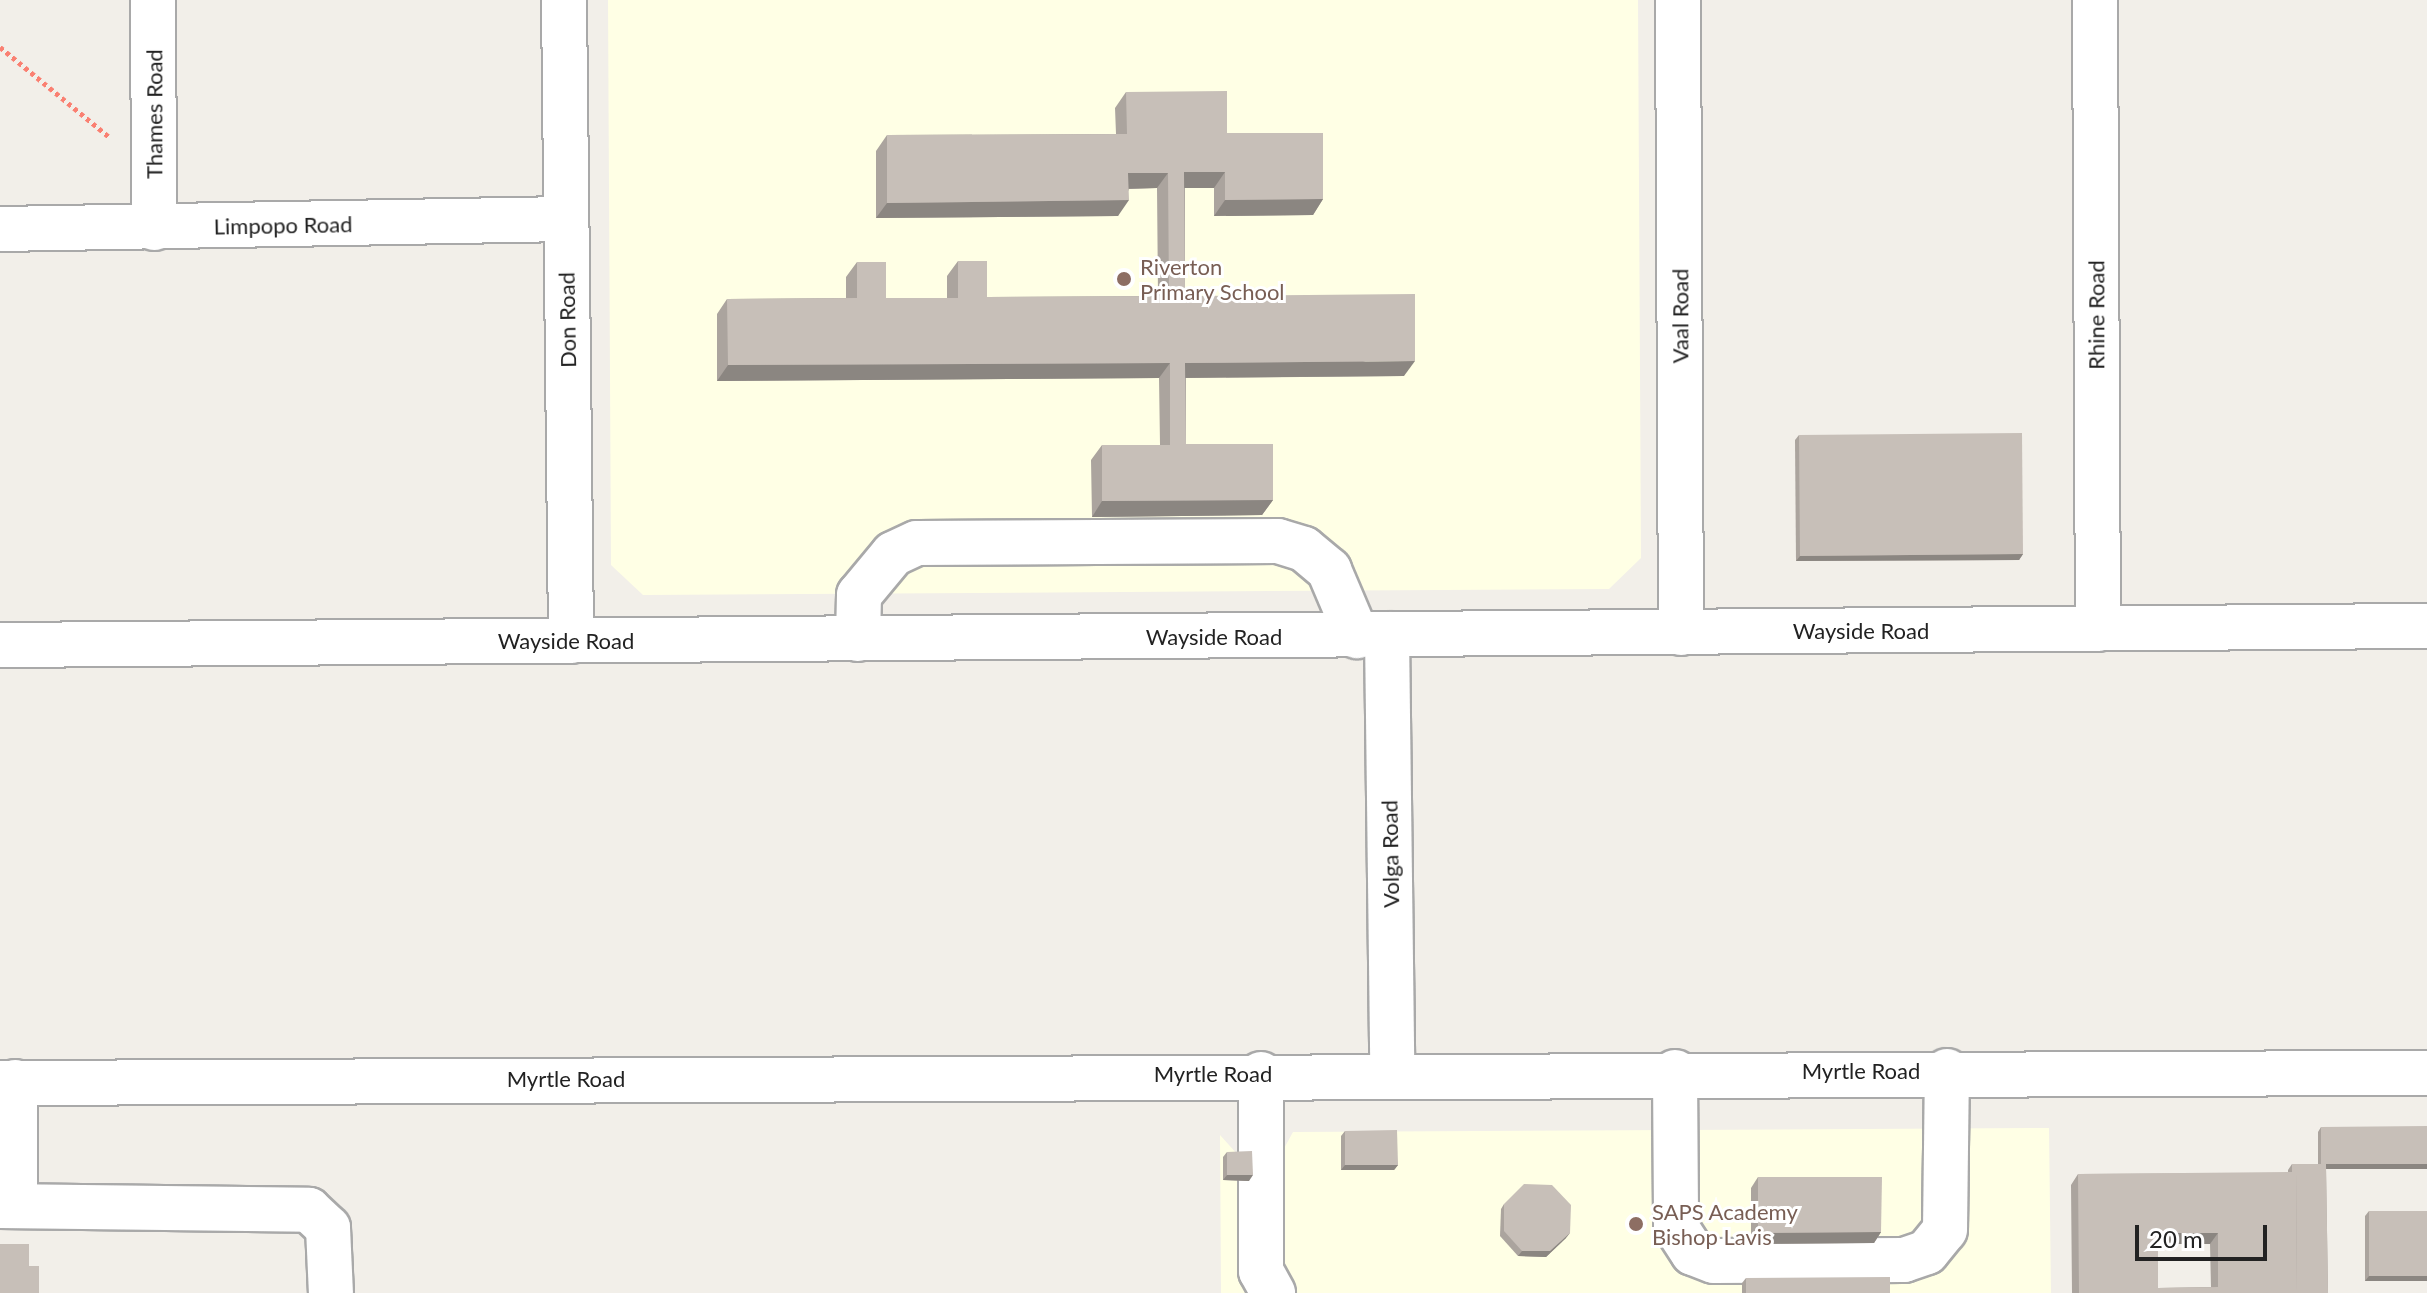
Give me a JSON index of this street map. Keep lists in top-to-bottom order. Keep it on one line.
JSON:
{"streets":{"street":["Thames Road","Limpopo Road","Rhine Road","Vaal Road","Don Road","Wayside Road","Volga Road","Myrtle Road"]},"crossings":[["Thames Road","Limpopo Road"],["Limpopo Road","Don Road"],["Rhine Road","Wayside Road"],["Vaal Road","Wayside Road"],["Don Road","Wayside Road"],["Wayside Road","Volga Road"],["Volga Road","Myrtle Road"]],"places":["Riverton Primary School","SAPS Academy Bishop Lavis"],"scale_bar":"20 m"}
